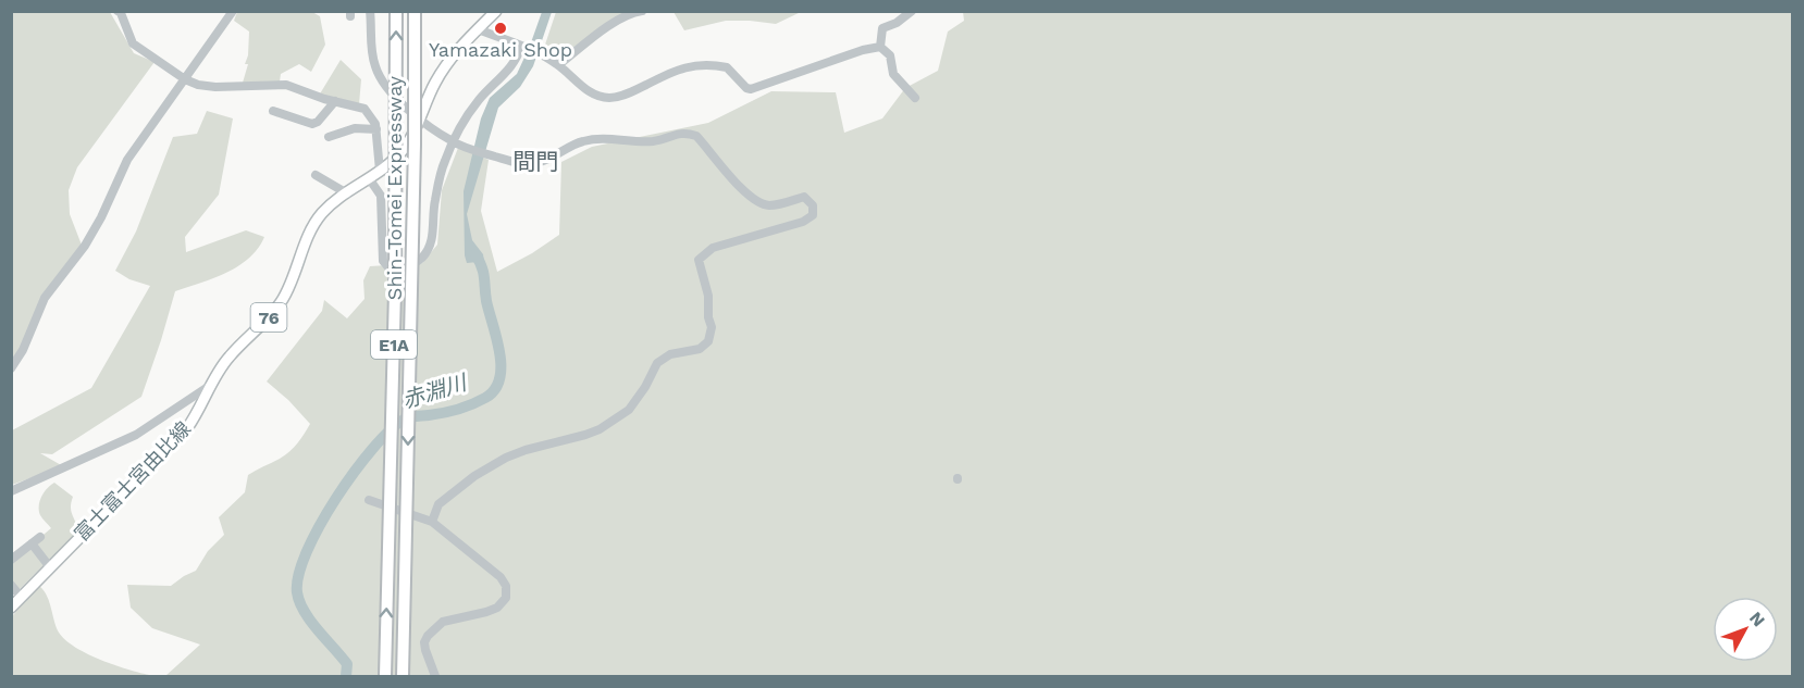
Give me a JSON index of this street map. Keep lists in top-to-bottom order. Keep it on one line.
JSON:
{"streets":{"highway":["Shin-Tomei Expressway","E1A"],"main road":["76","富士富士宮由比線"]},"districts":["間門"],"water":["赤淵川"],"places":["Yamazaki Shop"],"north":"top right"}
